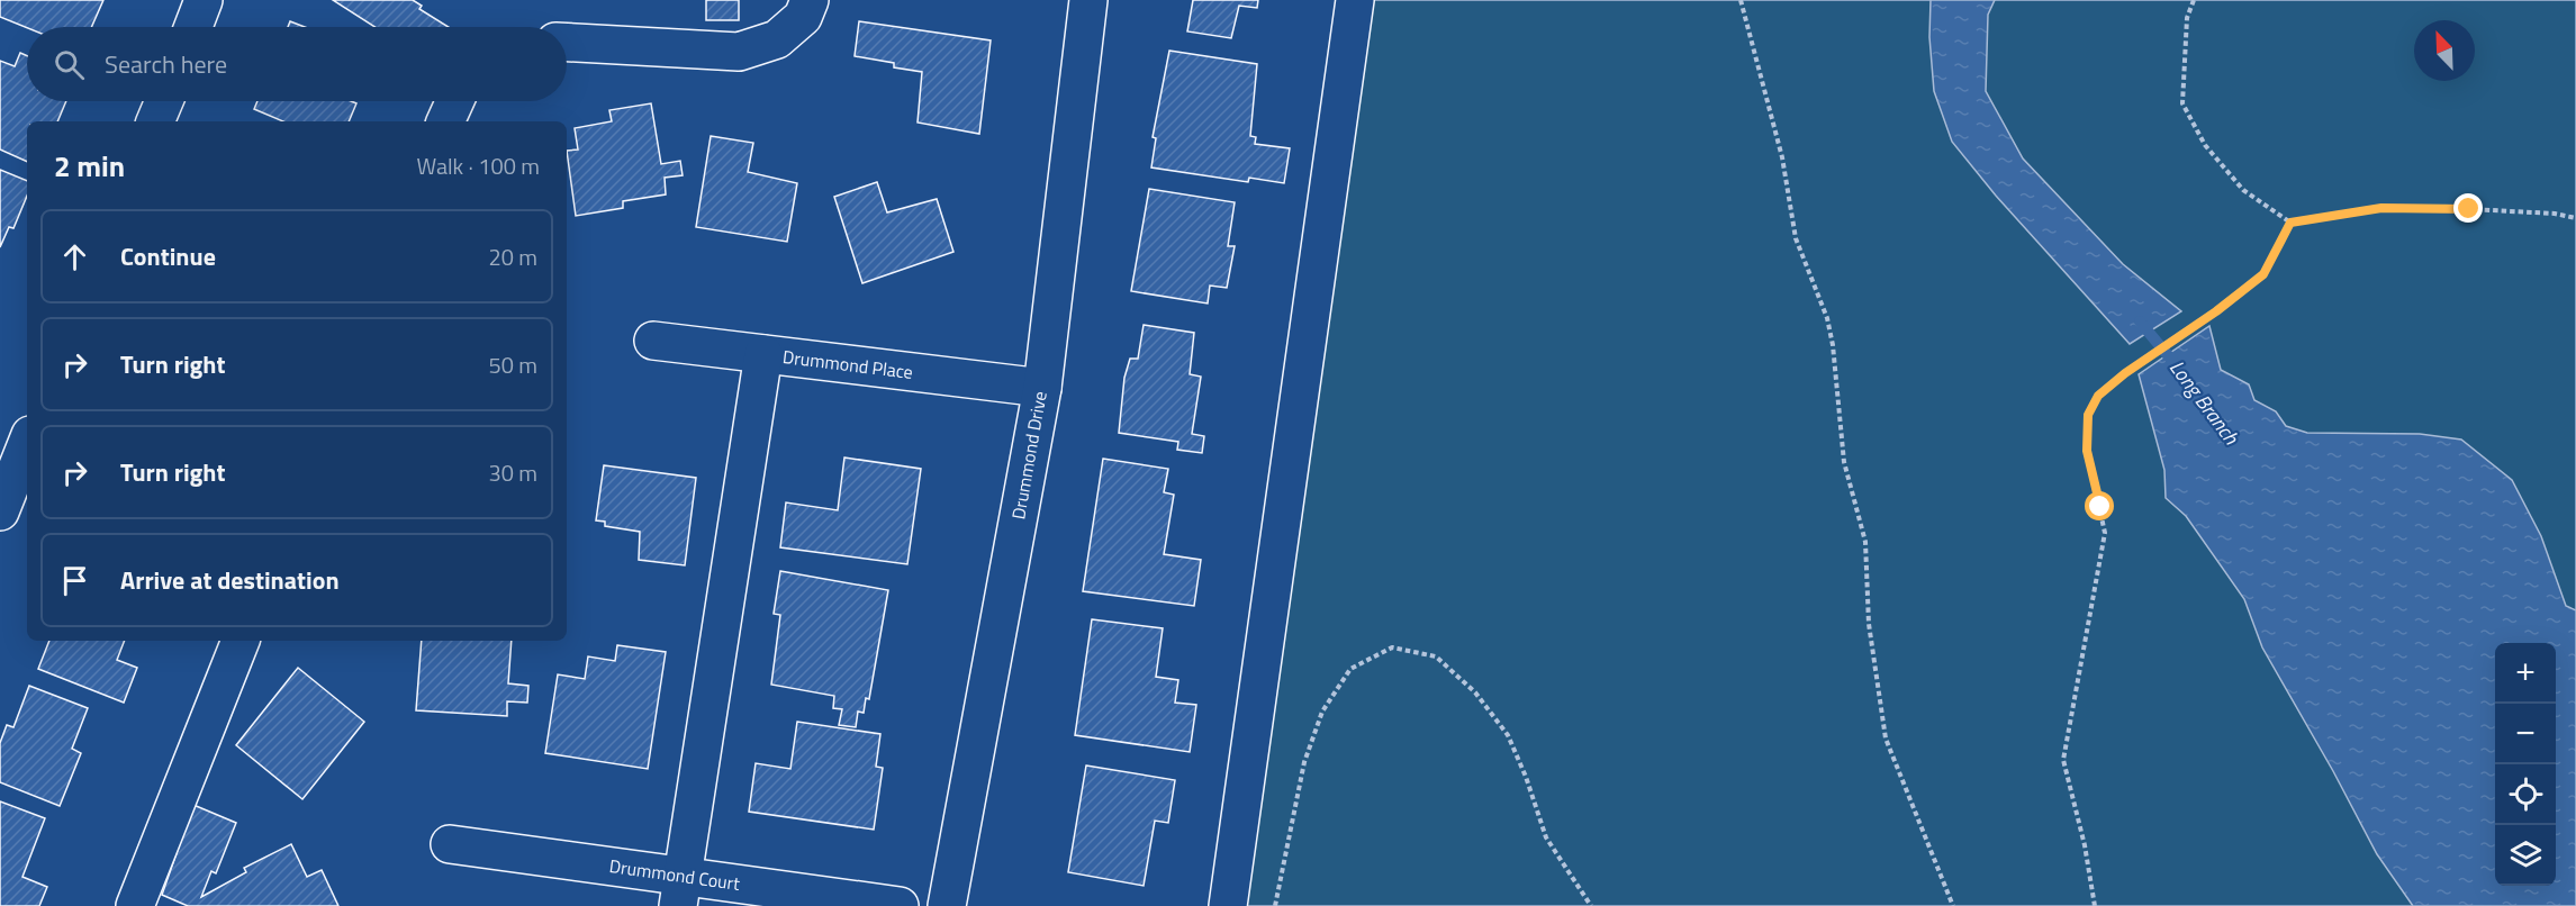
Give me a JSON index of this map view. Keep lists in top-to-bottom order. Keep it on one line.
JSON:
{"streets":{"street":["Drummond Place","Drummond Drive","Drummond Court"]},"crossings":[["Drummond Place","Drummond Drive"]],"water":["Long Branch"],"north":"top left","page":{"search":"Search here","heading":["2 min","Walk · 100 m"],"list":[["Continue","20 m"],["Turn right","50 m"],["Turn right","30 m"],"Arrive at destination"],"map_buttons":["+","−"]}}
